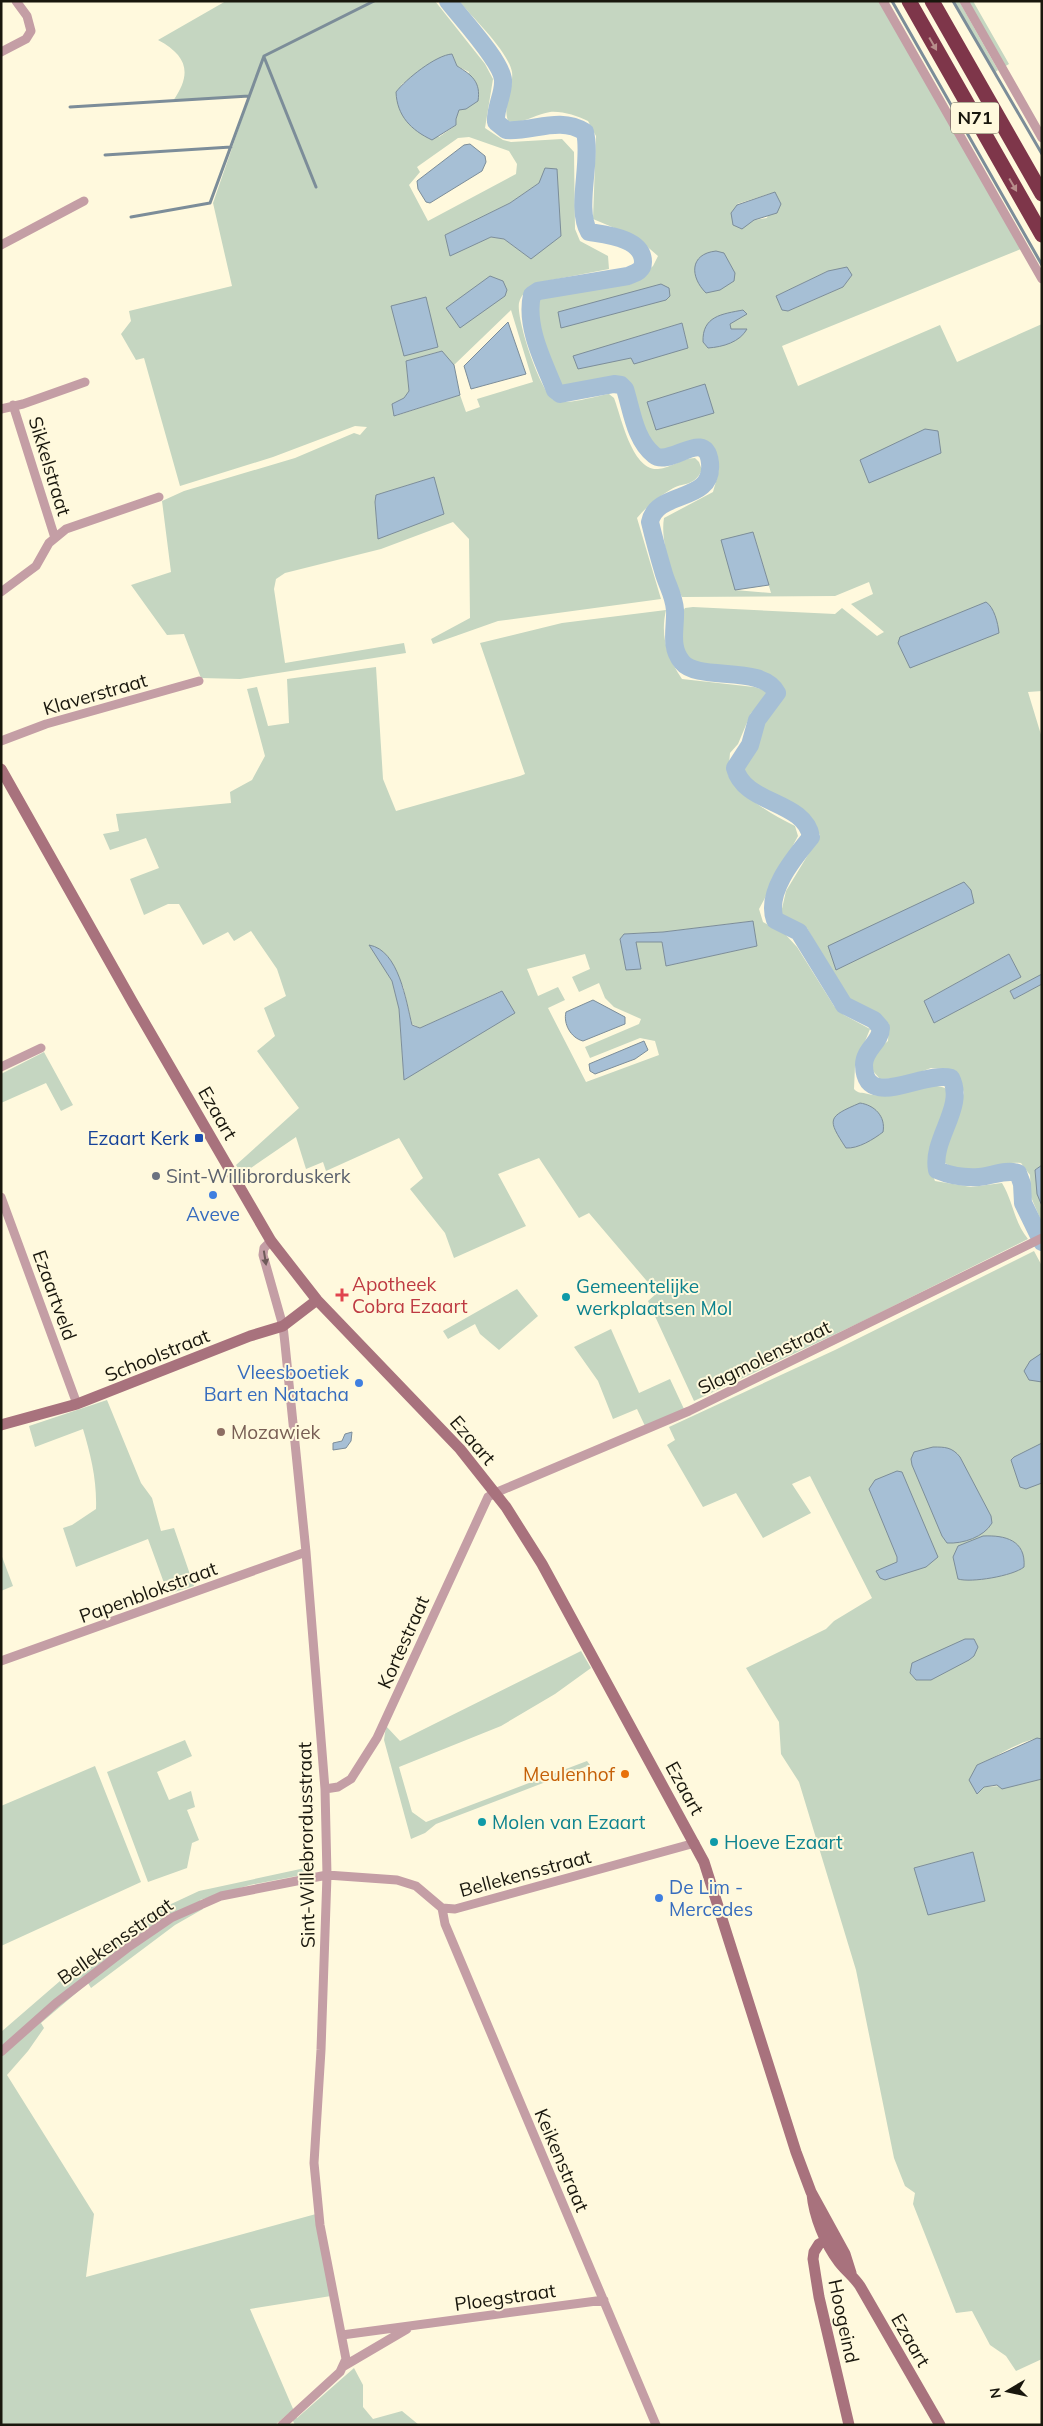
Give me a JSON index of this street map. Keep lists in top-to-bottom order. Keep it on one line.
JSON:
{"streets":{"highway":["N71"],"main road":["Ezaart","Schoolstraat","Hoogeind"],"street":["Sikkelstraat","Klaverstraat","Ezaartveld","Slagmolenstraat","Papenblokstraat","Kortestraat","Sint-Willebrordusstraat","Bellekensstraat","Keikenstraat","Ploegstraat"]},"crossings":[["Ezaart","Schoolstraat"],["Ezaart","Slagmolenstraat"],["Ezaart","Kortestraat"],["Ezaart","Sint-Willebrordusstraat"],["Ezaart","Bellekensstraat"],["Ezaart","Hoogeind"],["Ezaartveld","Schoolstraat"],["Schoolstraat","Sint-Willebrordusstraat"],["Slagmolenstraat","Kortestraat"],["Papenblokstraat","Sint-Willebrordusstraat"],["Kortestraat","Sint-Willebrordusstraat"],["Sint-Willebrordusstraat","Bellekensstraat"],["Sint-Willebrordusstraat","Ploegstraat"],["Bellekensstraat","Keikenstraat"],["Keikenstraat","Ploegstraat"]],"places":{"transit":["Ezaart Kerk"],"other":["Sint-Willibrorduskerk","Aveve","Gemeentelijke werkplaatsen Mol","Vleesboetiek Bart en Natacha","Mozawiek","Meulenhof","Molen van Ezaart","Hoeve Ezaart","De Lim - Mercedes"],"health":["Apotheek Cobra Ezaart"]},"north":"left"}
